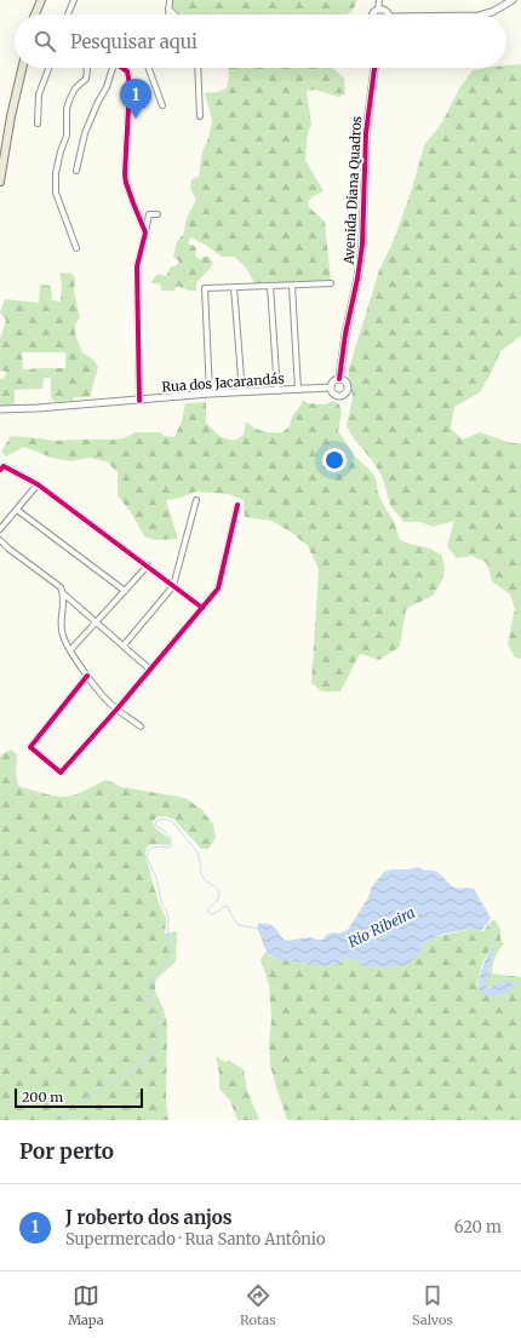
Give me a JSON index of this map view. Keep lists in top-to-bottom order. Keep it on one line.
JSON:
{"streets":{"street":["Avenida Diana Quadros","Rua dos Jacarandás"]},"crossings":[["Avenida Diana Quadros","Rua dos Jacarandás"]],"water":["Rio Ribeira"],"scale_bar":"200 m","page":{"search":"Pesquisar aqui","pins":"1","scale":"200 m","heading":"Por perto","list":[{"mark":"1","name":"J roberto dos anjos","note":"Supermercado · Rua Santo Antônio","value":"620 m"}],"nav":["Mapa","Rotas","Salvos"]}}
